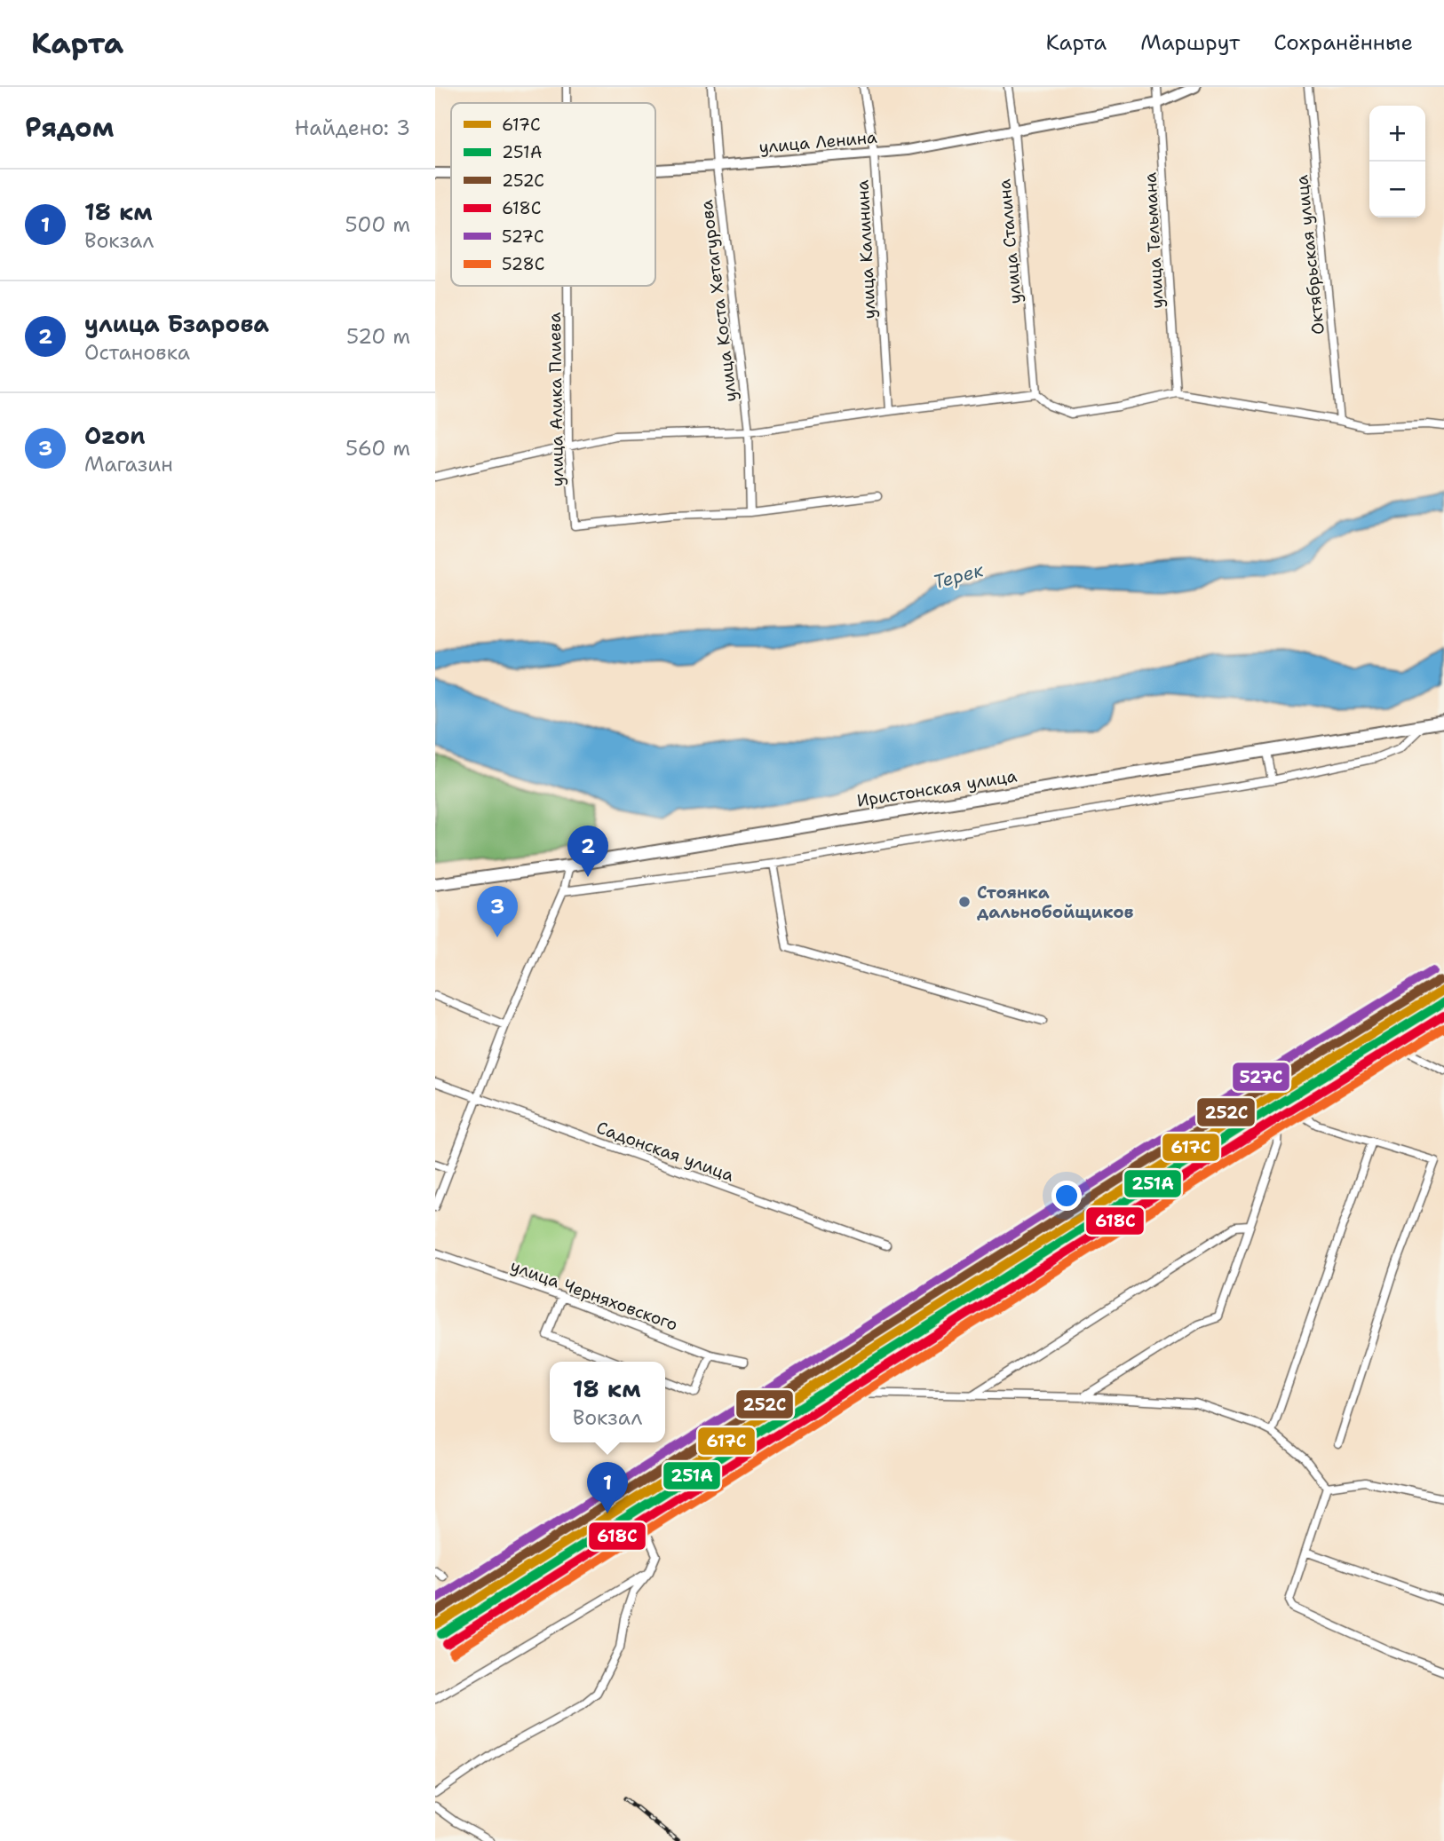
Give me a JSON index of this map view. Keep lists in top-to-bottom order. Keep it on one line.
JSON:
{"streets":{"main road":["Иристонская улица"],"street":["улица Ленина","улица Тельмана","улица Сталина","улица Калинина","Октябрьская улица","улица Коста Хетагурова","улица Алика Плиева","Садонская улица","улица Черняховского"]},"crossings":[["улица Ленина","улица Тельмана"],["улица Ленина","улица Сталина"],["улица Ленина","улица Калинина"],["улица Ленина","улица Коста Хетагурова"],["улица Коста Хетагурова","улица Алика Плиева"]],"water":["Терек"],"places":["Стоянка дальнобойщиков"],"lines":["transit line 527С","transit line 252С","transit line 617C","transit line 251А","transit line 618С","transit line 528С"],"legend":["617C","251А","252С","618С","527С","528С"],"page":{"header":"Карта","nav":["Карта","Маршрут","Сохранённые"],"heading":["Рядом","Найдено: 3"],"map_buttons":["+","−"],"list":[{"mark":"1","name":"18 км","note":"Вокзал","value":"500 m"},{"mark":"2","name":"улица Бзарова","note":"Остановка","value":"520 m"},{"mark":"3","name":"Ozon","note":"Магазин","value":"560 m"}],"pins":["2","3","1"],"popup":["18 км","Вокзал"]}}
